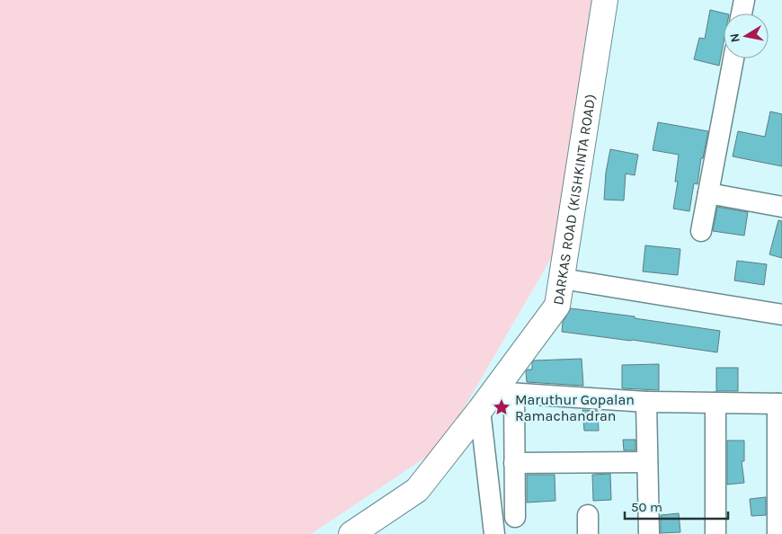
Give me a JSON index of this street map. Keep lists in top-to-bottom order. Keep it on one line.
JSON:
{"streets":{"main road":["DARKAS ROAD (KISHKINTA ROAD)"]},"places":{"place":["Maruthur Gopalan Ramachandran"]},"scale_bar":"50 m","north":"left"}
